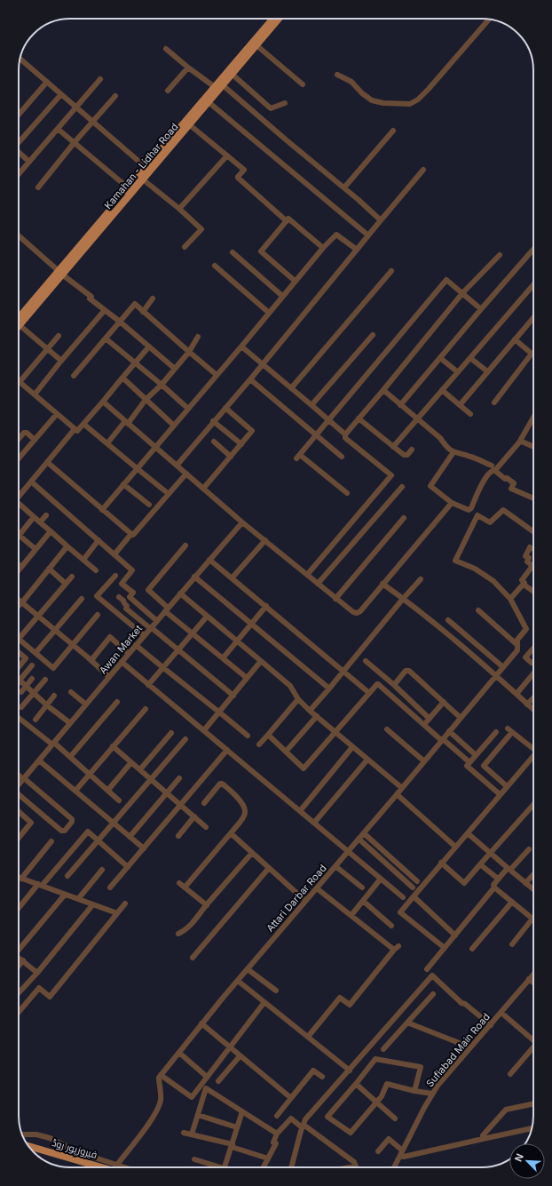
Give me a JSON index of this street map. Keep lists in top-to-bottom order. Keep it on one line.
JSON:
{"streets":{"main road":["Kamahan - Lidhar Road","فیروزپور روڈ"],"street":["Awan Market","Attari Darbar Road","Sufiabad Main Road"]},"north":"top left"}
